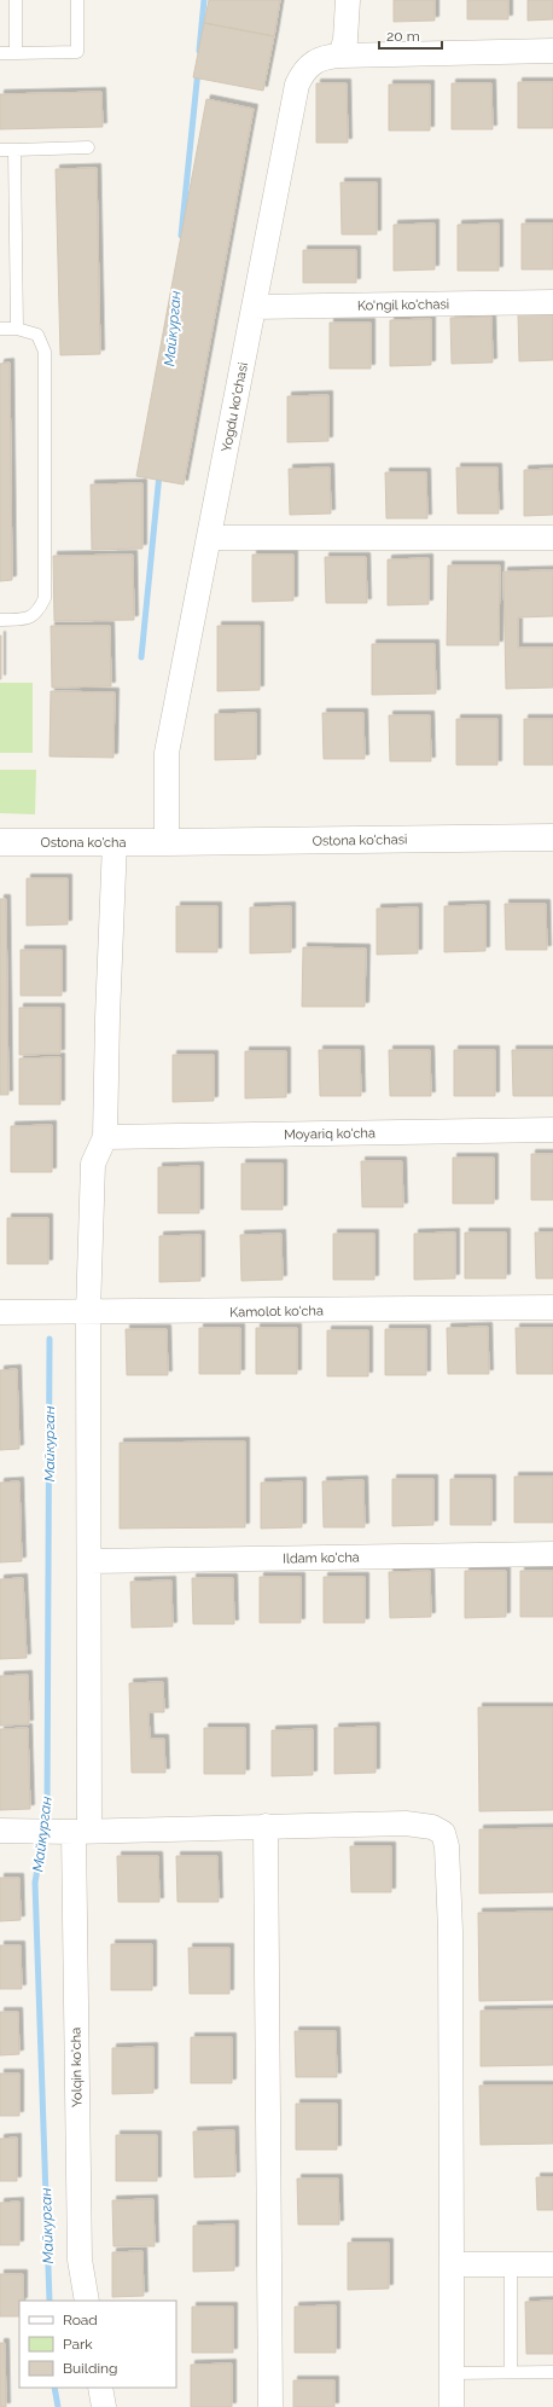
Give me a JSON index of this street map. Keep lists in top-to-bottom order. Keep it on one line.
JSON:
{"streets":{"street":["Ko'ngil ko'chasi","Yogdu ko'chasi","Ostona ko'chasi","Ostona ko'cha","Moyariq ko'cha","Kamolot ko'cha","Ildam ko'cha","Yolqin ko'cha"]},"crossings":[["Ko'ngil ko'chasi","Yogdu ko'chasi"],["Yogdu ko'chasi","Ostona ko'chasi"],["Yogdu ko'chasi","Ostona ko'cha"],["Ostona ko'chasi","Ostona ko'cha"],["Moyariq ko'cha","Yolqin ko'cha"],["Kamolot ko'cha","Yolqin ko'cha"],["Ildam ko'cha","Yolqin ko'cha"]],"water":["Майкурган"],"legend":["Road","Park","Building"],"scale_bar":"20 m"}
